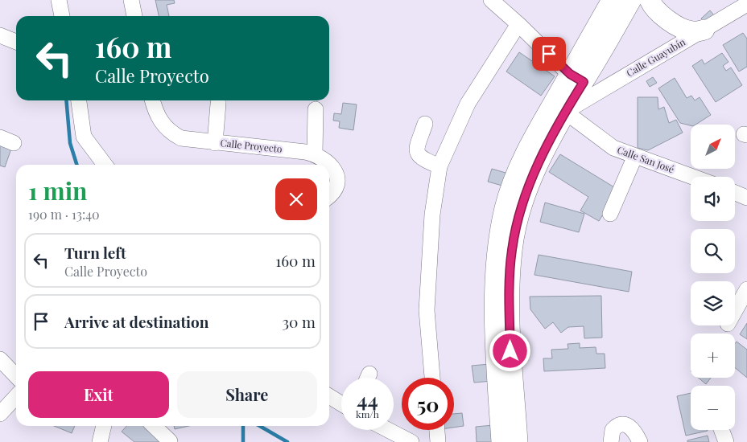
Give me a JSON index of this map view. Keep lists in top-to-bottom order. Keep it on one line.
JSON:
{"streets":{"street":["Calle Guayubín","Calle Proyecto","Calle San José"]},"crossings":[["Calle Guayubín","Calle San José"]],"north":"top right","page":{"turn":["160 m","Calle Proyecto"],"map_buttons":["+","−"],"heading":["1 min","190 m · 13:40"],"list":[{"name":"Turn left","note":"Calle Proyecto","value":"160 m"},{"name":"Arrive at destination","value":"30 m"}],"buttons":["Exit","Share"],"speed":"44 km/h","limit":"50"}}
